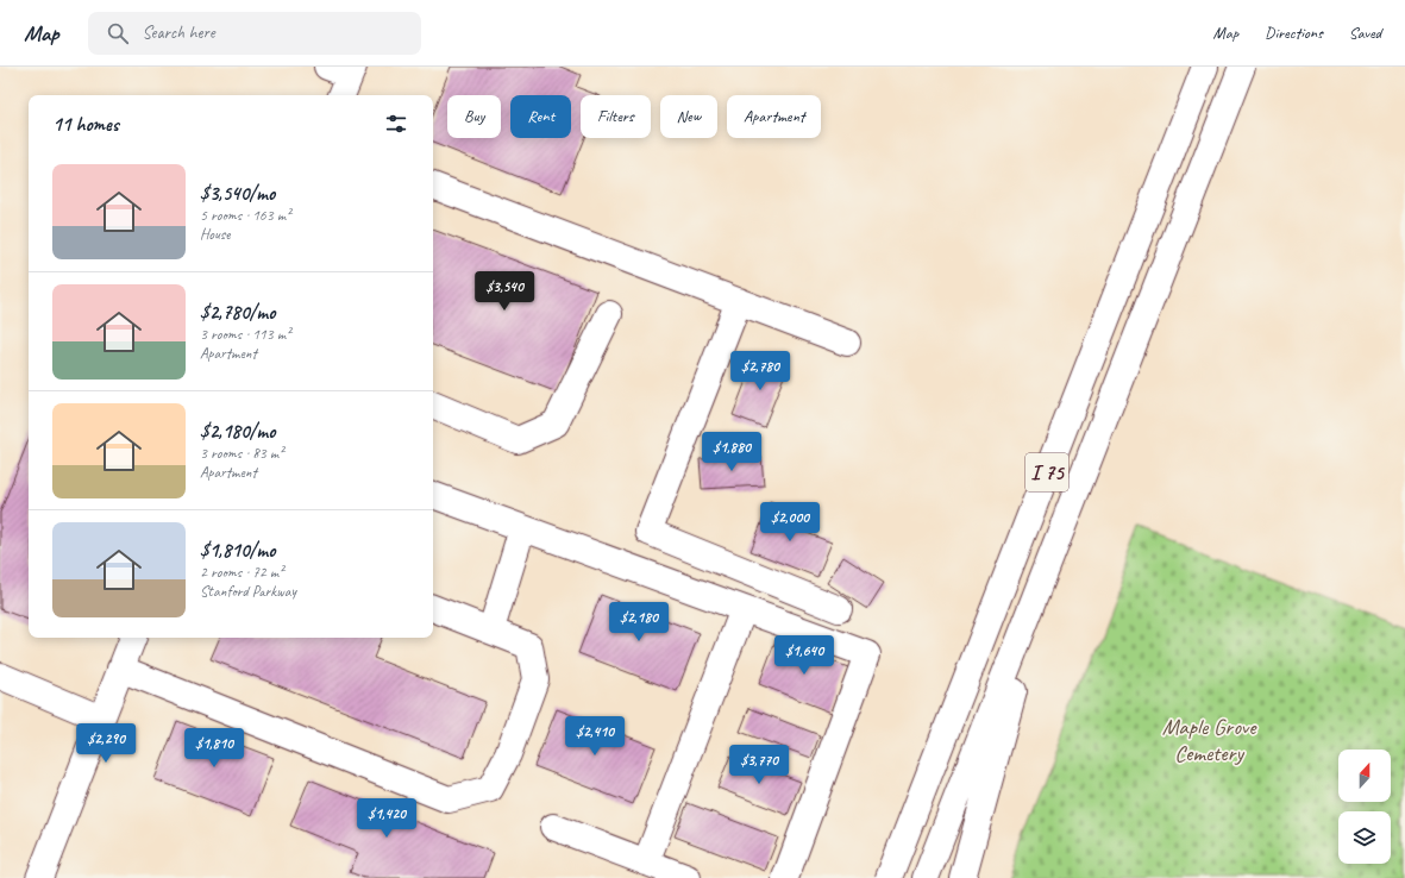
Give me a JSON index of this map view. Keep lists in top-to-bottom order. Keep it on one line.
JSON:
{"streets":{"main road":["I 75"]},"parks":["Maple Grove Cemetery"],"north":"top","page":{"header":"Map","search":"Search here","nav":["Map","Directions","Saved"],"chip":["Buy","Rent","Filters","New","Apartment"],"heading":"11 homes","list":[{"name":"$3,540/mo","note":"5 rooms · 163 m² · House"},{"name":"$2,780/mo","note":"3 rooms · 113 m² · Apartment"},{"name":"$2,180/mo","note":"3 rooms · 83 m² · Apartment"},{"name":"$1,810/mo","note":"2 rooms · 72 m² · Stanford Parkway"}],"price":["$3,540","$2,780","$1,880","$2,000","$2,180","$1,640","$2,410","$2,290","$1,810","$3,770","$1,420"]}}
